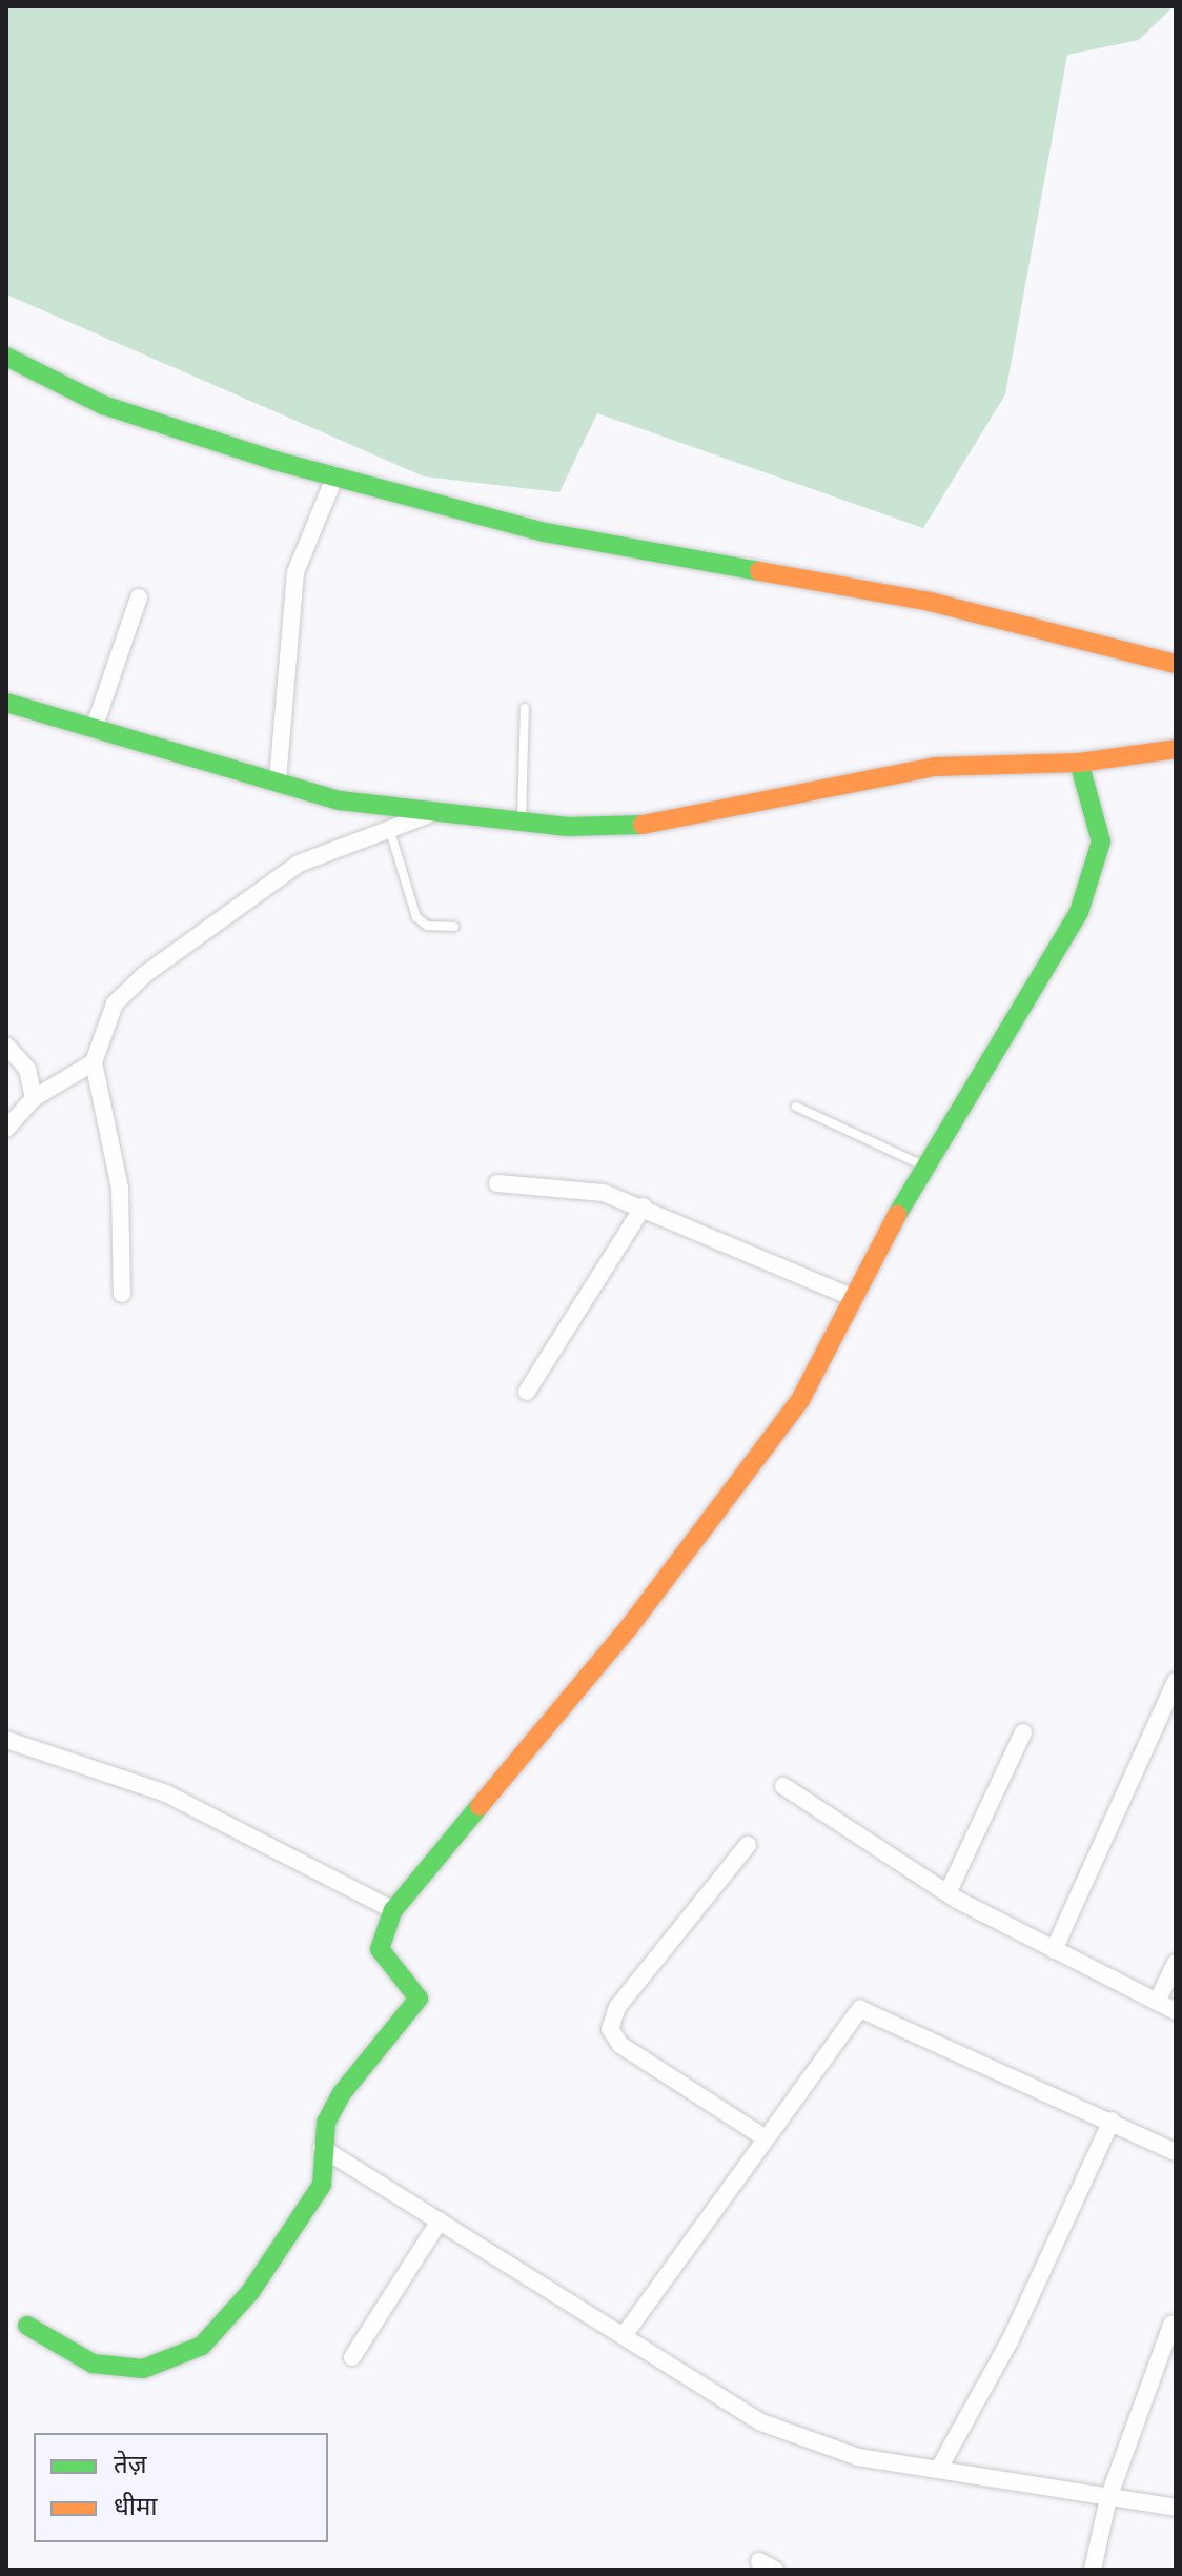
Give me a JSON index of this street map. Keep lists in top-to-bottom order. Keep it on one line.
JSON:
{"legend":["तेज़","धीमा"]}
